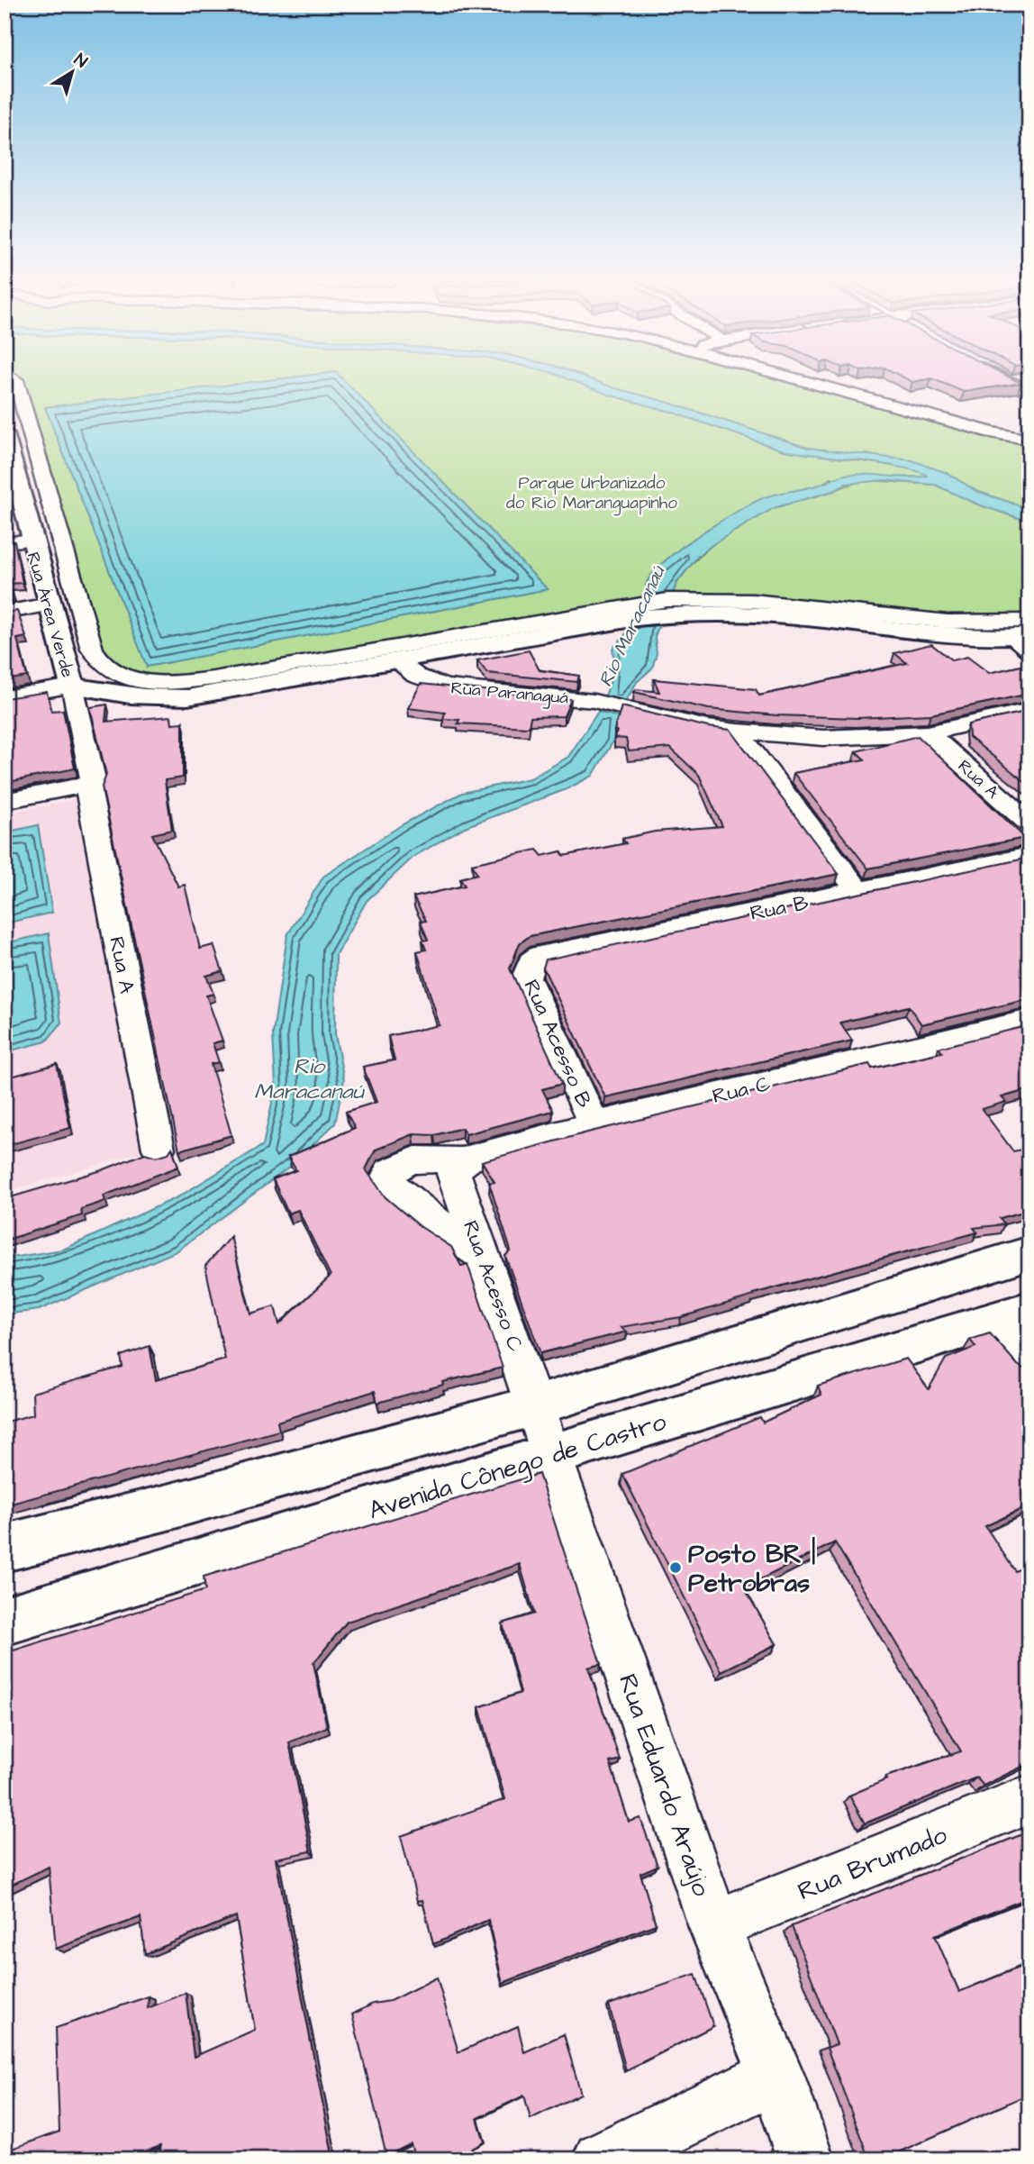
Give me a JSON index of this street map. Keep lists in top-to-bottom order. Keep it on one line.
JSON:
{"streets":{"main road":["Rua Área Verde","Avenida Cônego de Castro"],"street":["Rua Paranaguá","Rua A","Rua B","Rua Acesso B","Rua C","Rua Acesso C","Rua Eduardo Araújo","Rua Brumado"]},"crossings":[["Rua Área Verde","Rua A"],["Rua Paranaguá","Rua A"],["Rua B","Rua Acesso B"],["Rua Acesso B","Rua C"],["Rua C","Rua Acesso C"],["Rua Acesso C","Rua Eduardo Araújo"],["Avenida Cônego de Castro","Rua Eduardo Araújo"],["Rua Eduardo Araújo","Rua Brumado"]],"water":["Rio Maracanaú"],"parks":["Parque Urbanizado do Rio Maranguapinho"],"places":["Posto BR | Petrobras"],"north":"top right"}
